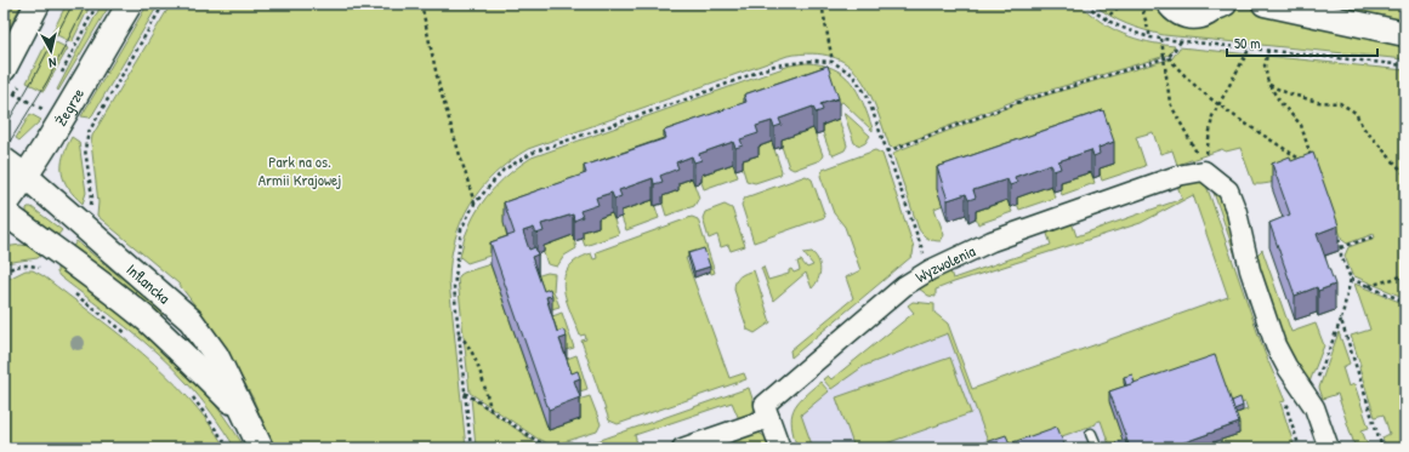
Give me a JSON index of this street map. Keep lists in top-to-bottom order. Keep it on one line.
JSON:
{"streets":{"street":["Żegrze","Wyzwolenia","Inflancka"]},"crossings":[["Żegrze","Inflancka"]],"parks":["Park na os. Armii Krajowej"],"scale_bar":"50 m","north":"bottom"}
